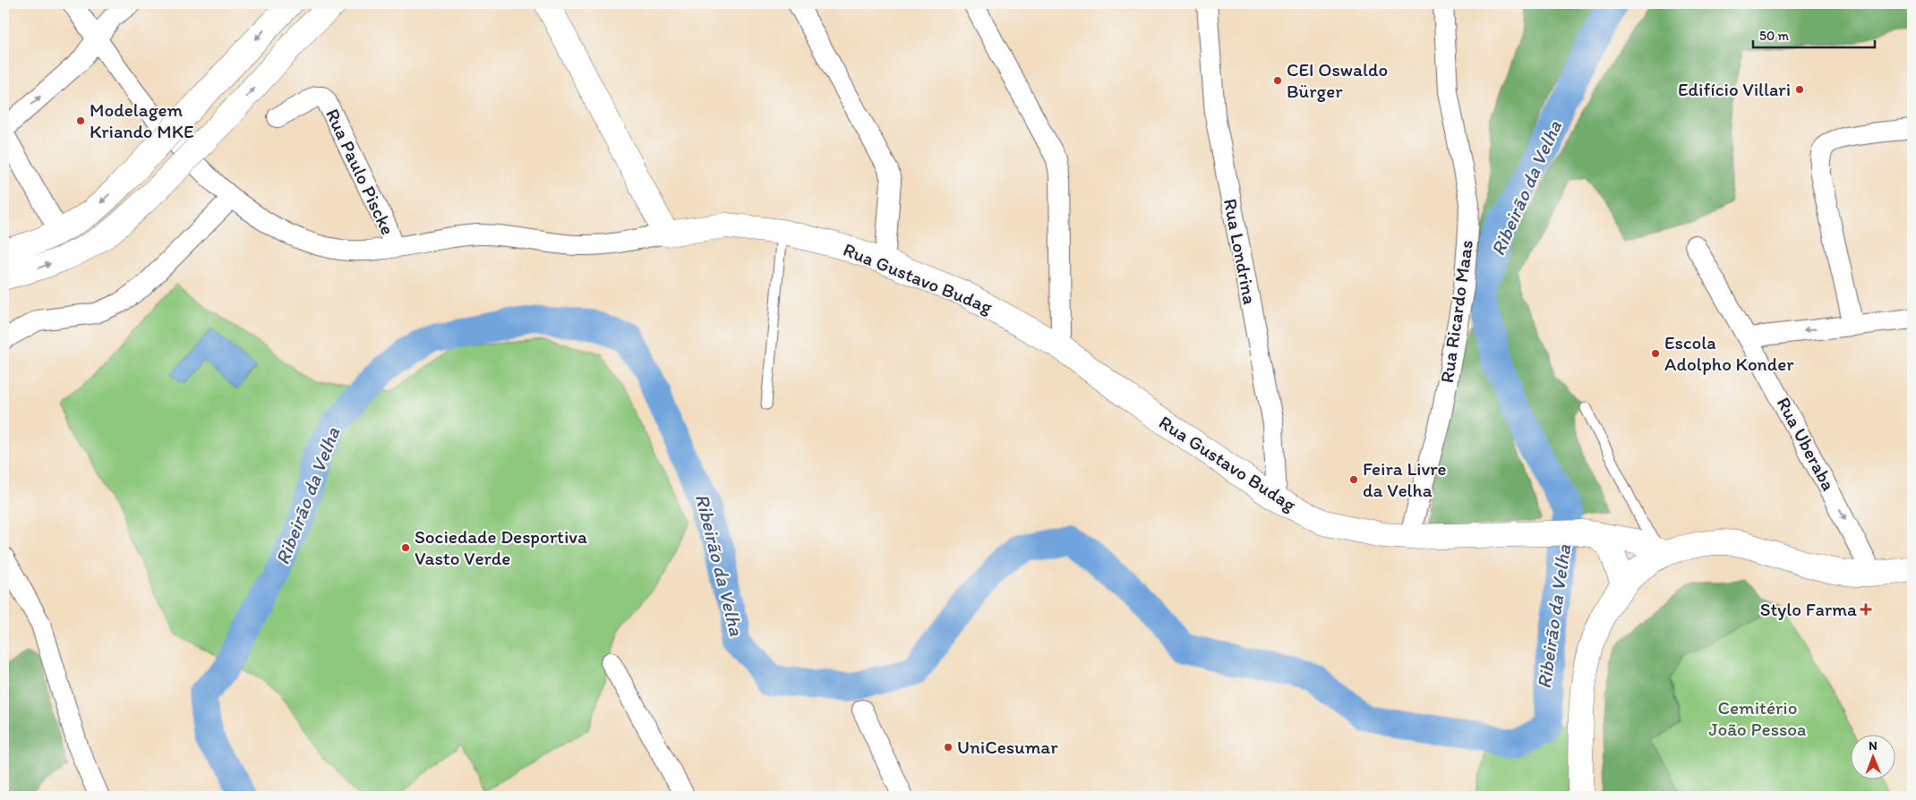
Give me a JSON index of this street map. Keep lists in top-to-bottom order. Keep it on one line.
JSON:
{"streets":{"main road":["Rua Gustavo Budag"],"street":["Rua Paulo Piscke","Rua Londrina","Rua Ricardo Maas","Rua Uberaba"]},"crossings":[["Rua Paulo Piscke","Rua Gustavo Budag"],["Rua Londrina","Rua Gustavo Budag"],["Rua Gustavo Budag","Rua Ricardo Maas"]],"one_way":["Rua Uberaba"],"water":["Ribeirão da Velha"],"parks":["Cemitério João Pessoa"],"places":{"other":["CEI Oswaldo Bürger","Edifício Villari","Modelagem Kriando MKE","Escola Adolpho Konder","Feira Livre da Velha","Sociedade Desportiva Vasto Verde","UniCesumar"],"health":["Stylo Farma"]},"scale_bar":"50 m","north":"top"}
